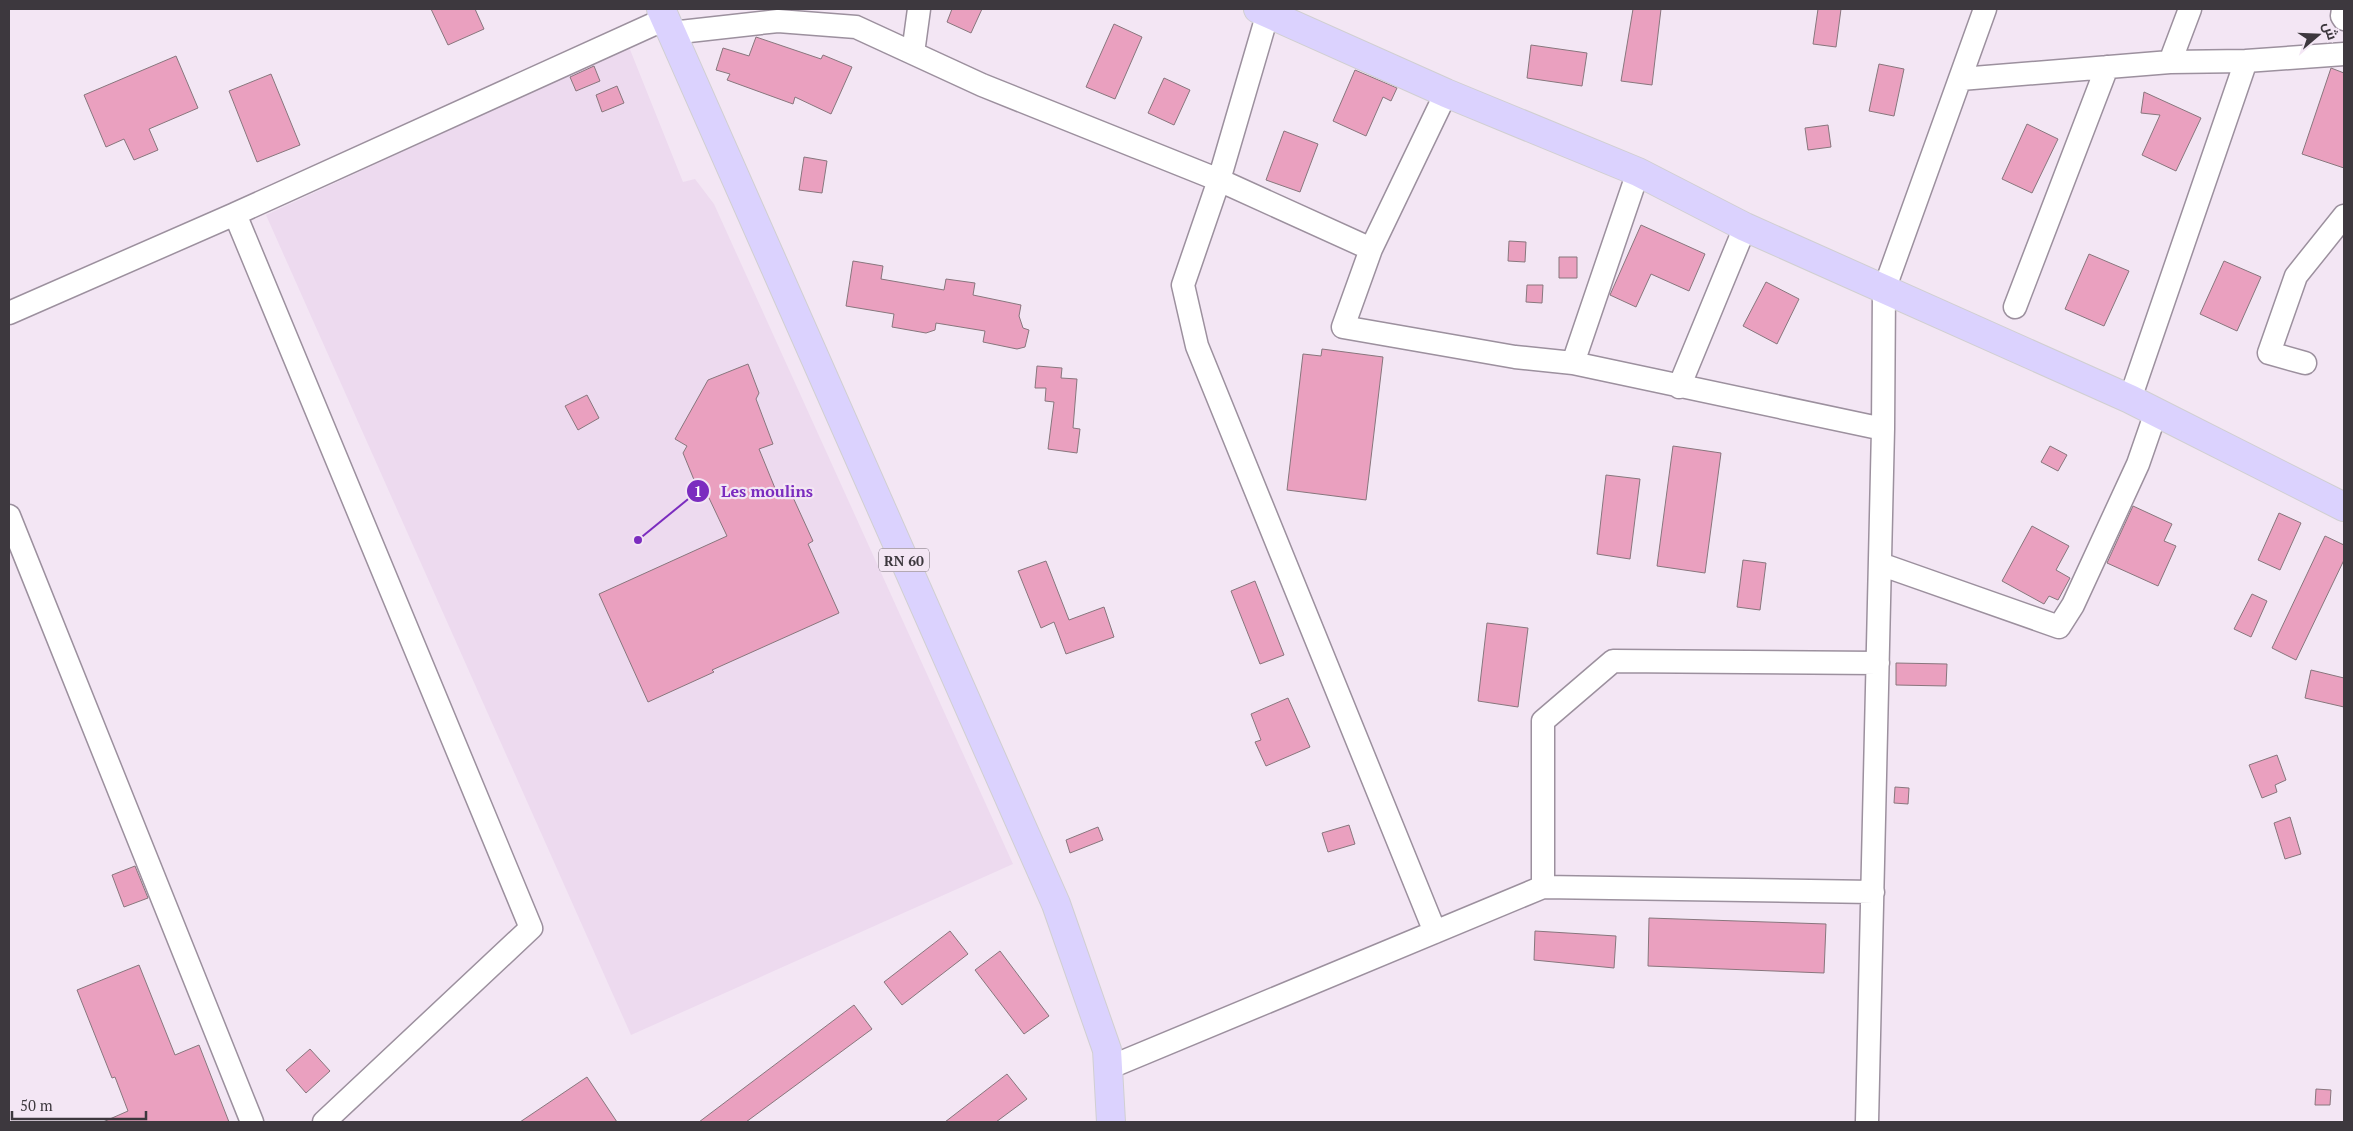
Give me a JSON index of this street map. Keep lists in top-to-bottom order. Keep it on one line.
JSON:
{"streets":{"main road":["RN 60"]},"places":["Les moulins"],"scale_bar":"50 m","north":"right"}
